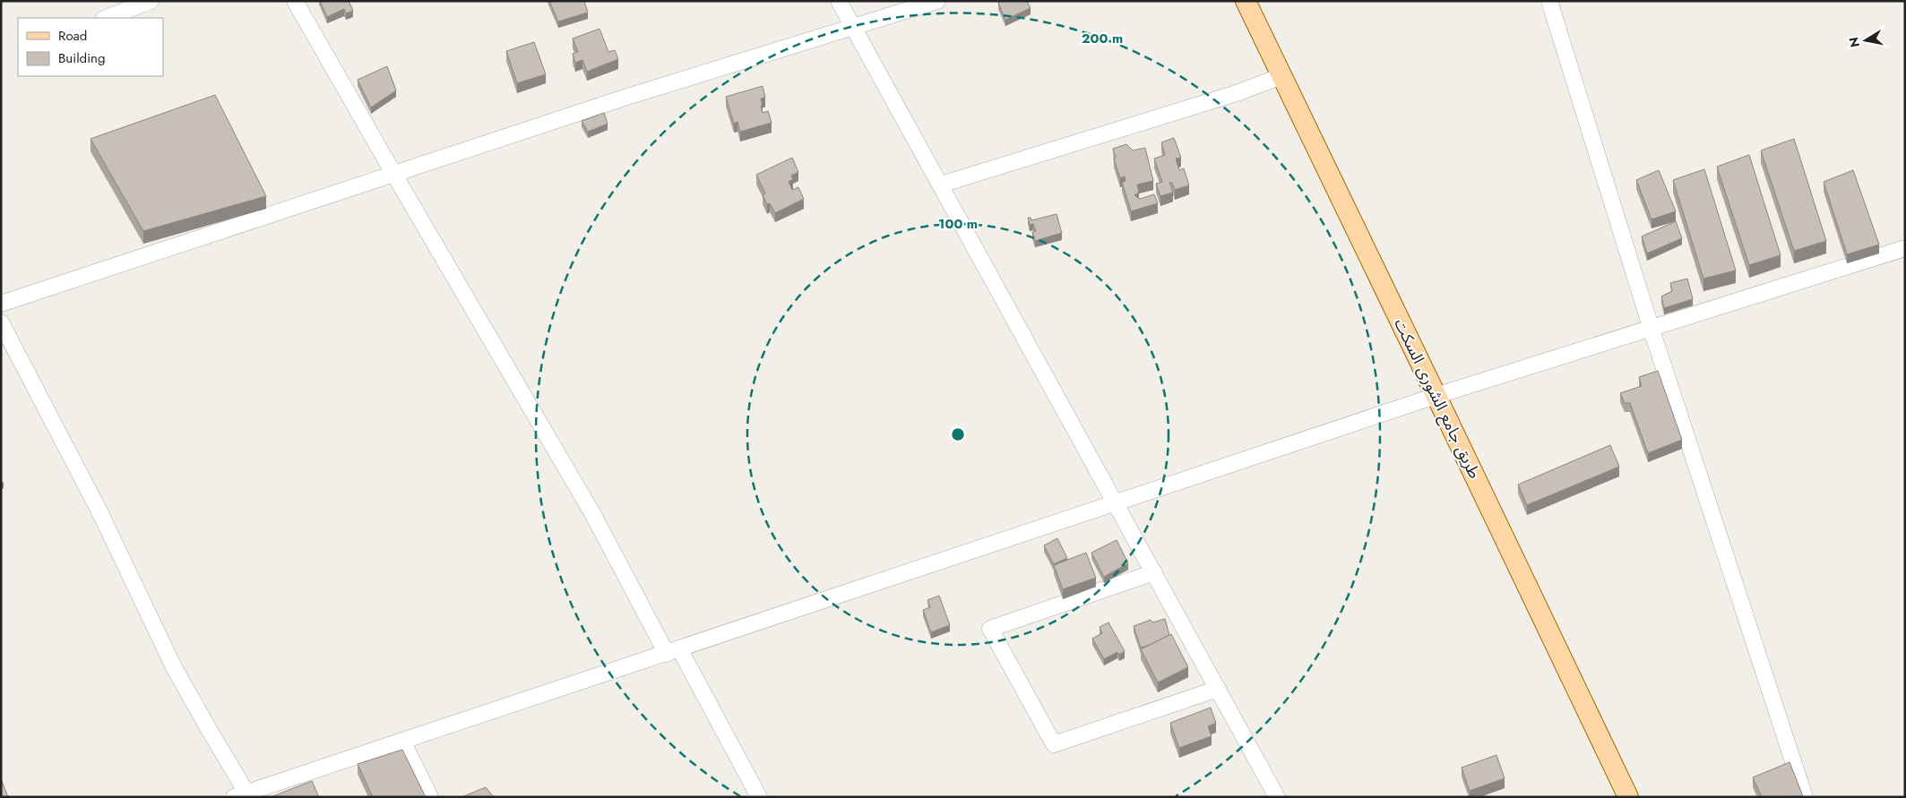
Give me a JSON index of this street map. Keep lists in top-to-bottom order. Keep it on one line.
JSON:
{"streets":{"main road":["طريق جامع الشورى السكت"]},"legend":["Road","Building"],"north":"left","rings":["200 m","100 m"]}
